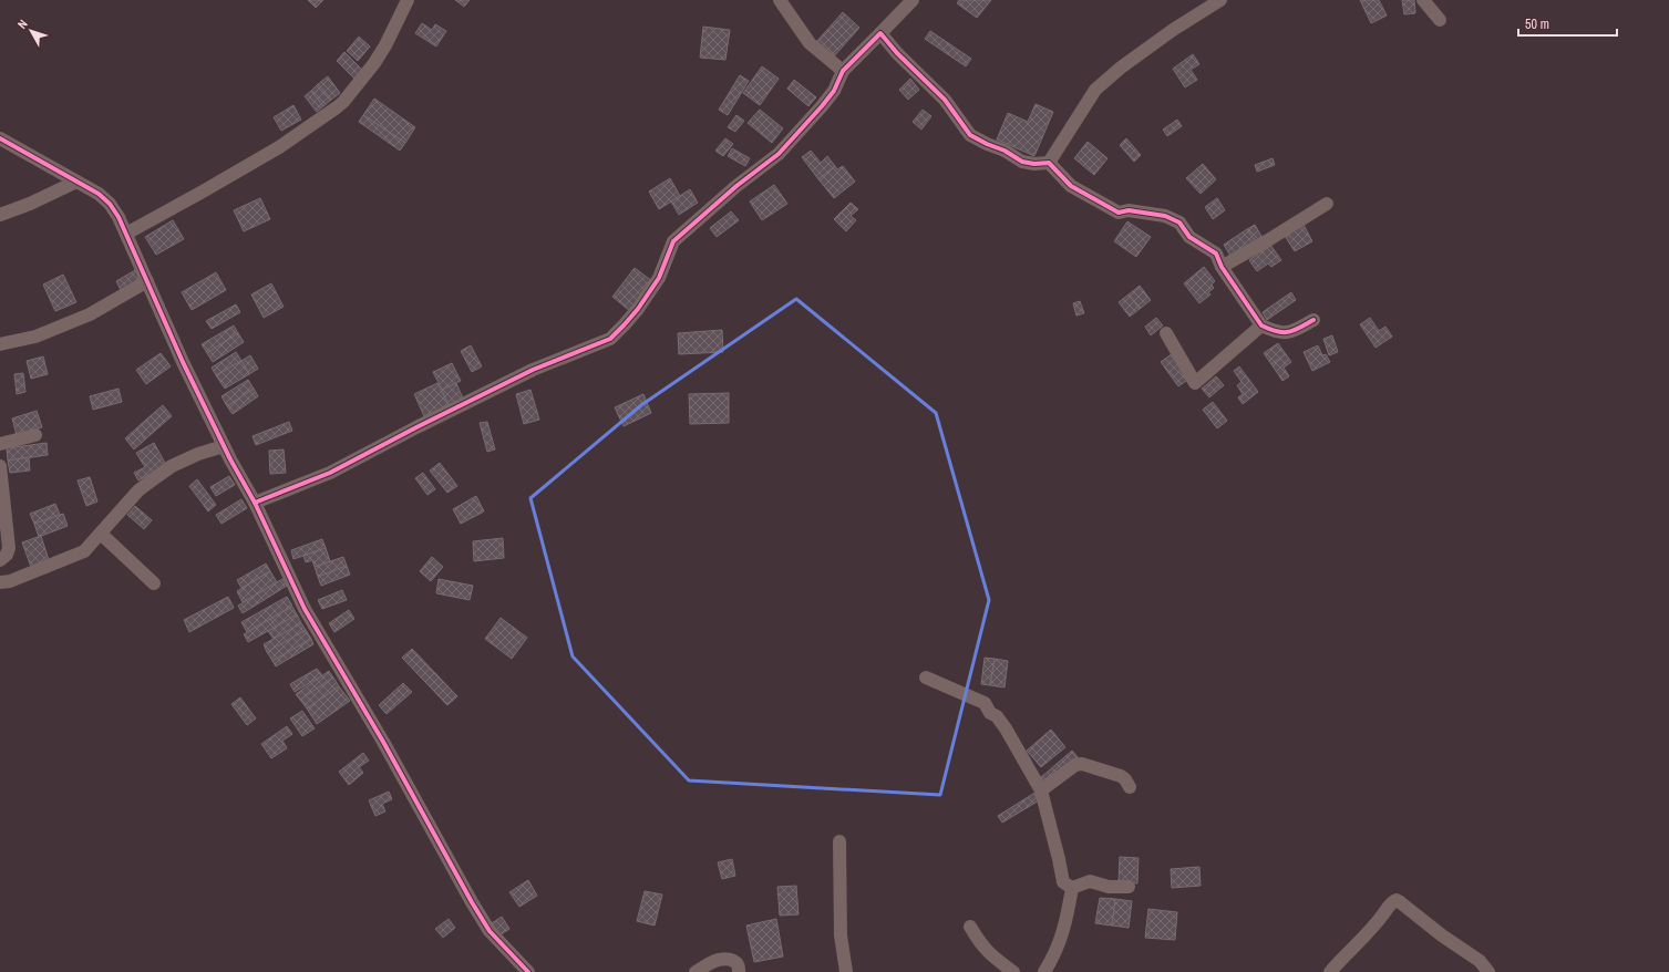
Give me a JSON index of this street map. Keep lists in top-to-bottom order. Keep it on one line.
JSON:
{"scale_bar":"50 m","north":"top left"}
